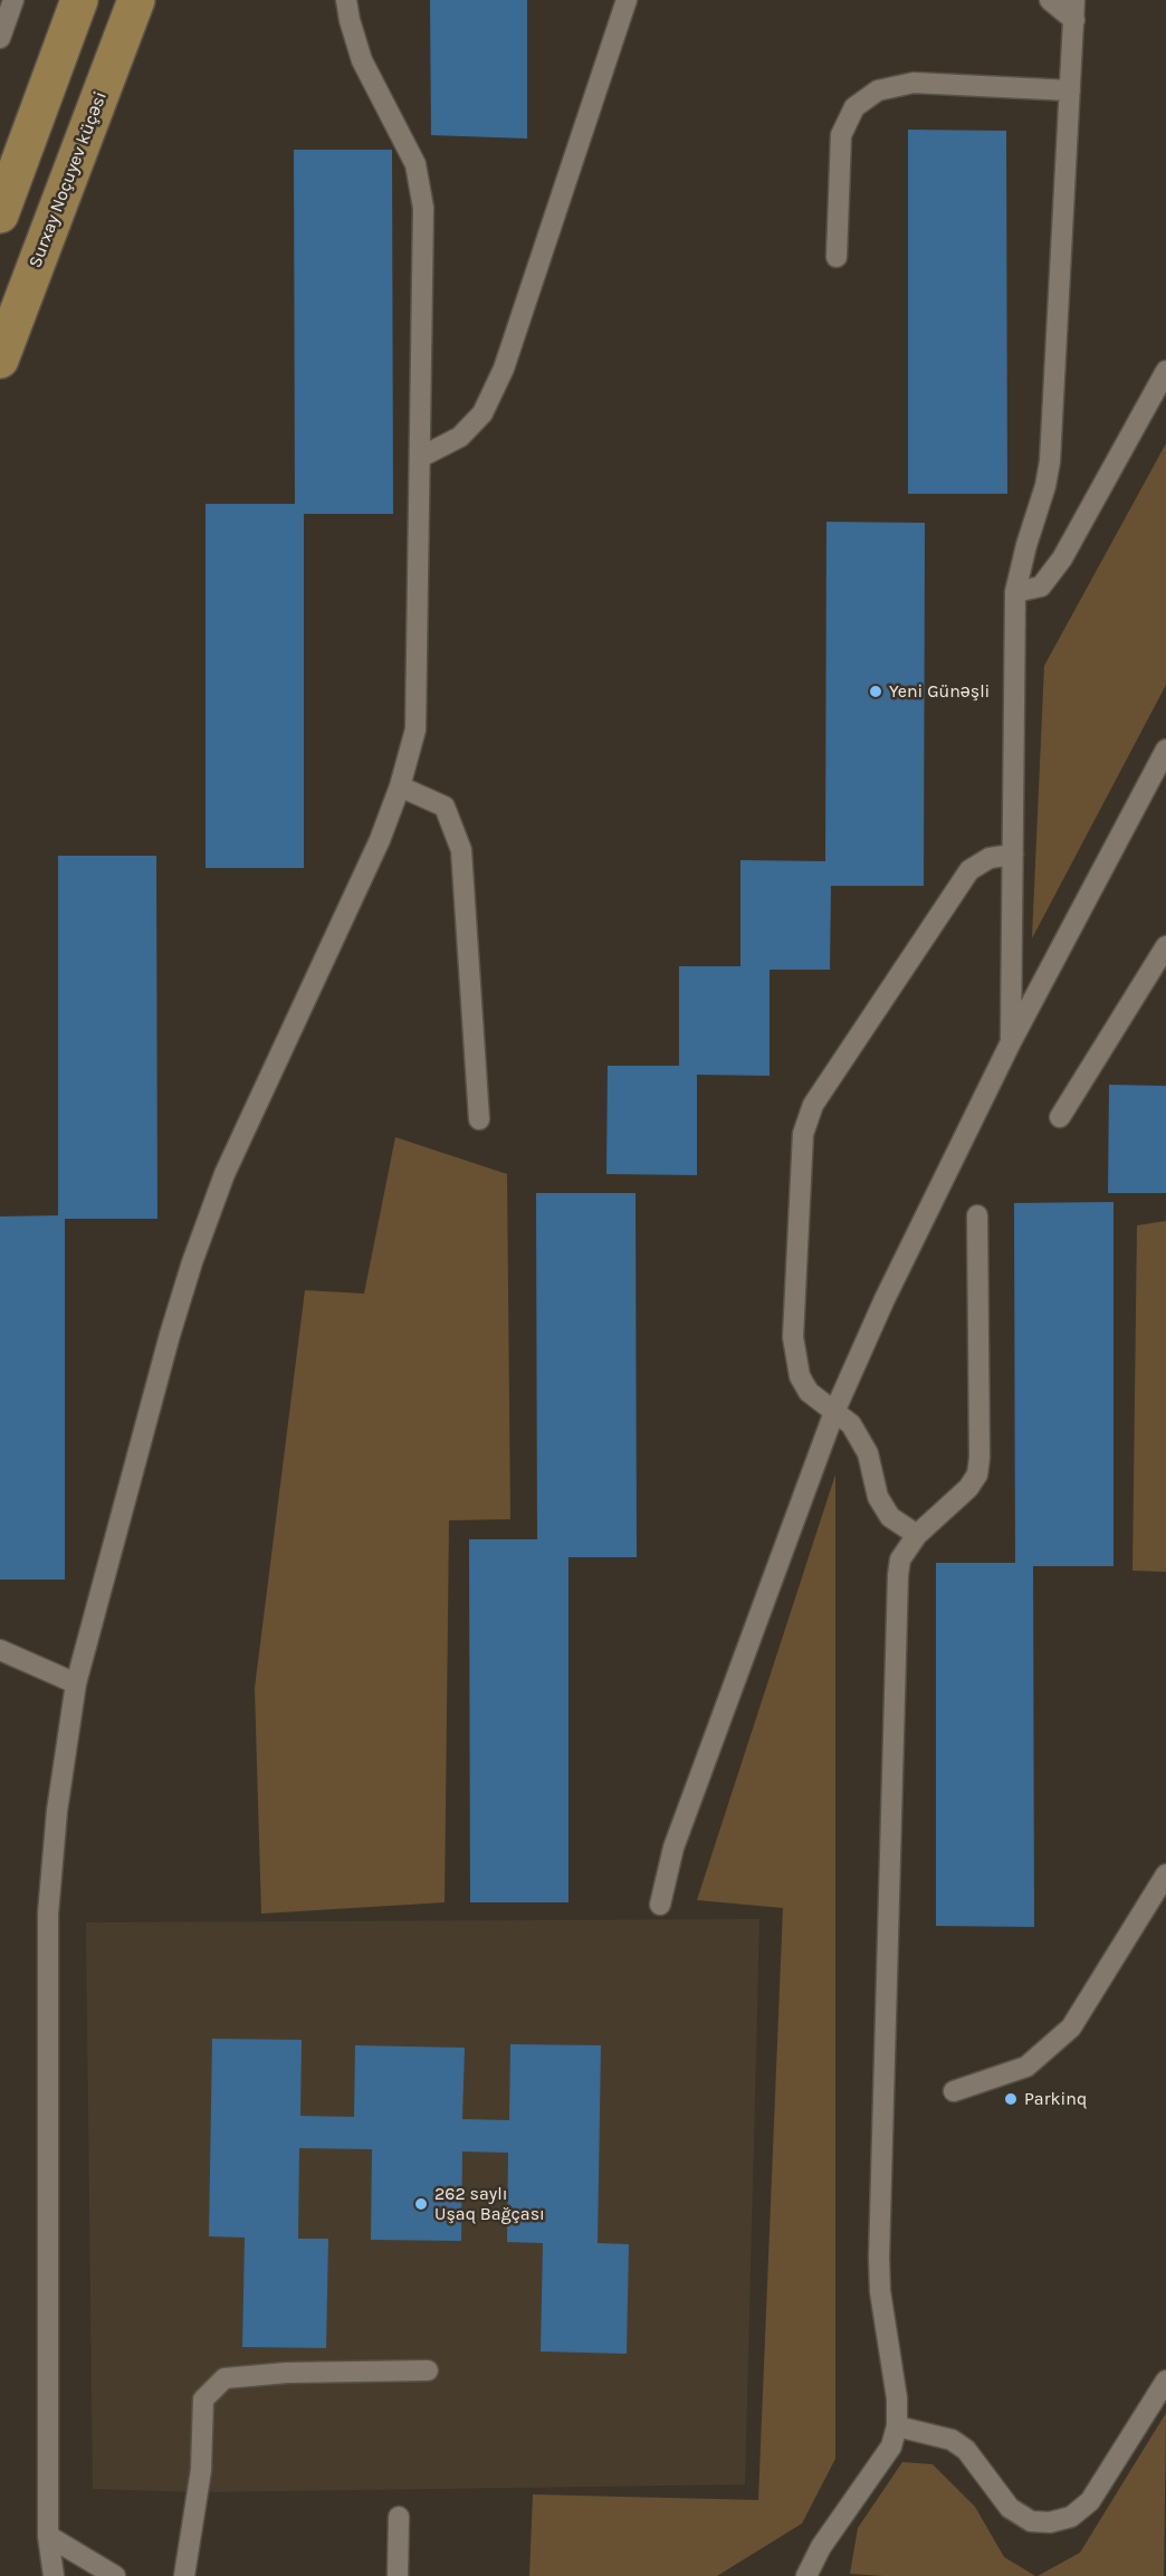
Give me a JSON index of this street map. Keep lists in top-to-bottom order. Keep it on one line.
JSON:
{"streets":{"street":["Surxay Noçuyev küçəsi"]},"places":["Yeni Günəşli","Parkinq","262 saylı Uşaq Bağçası"]}
